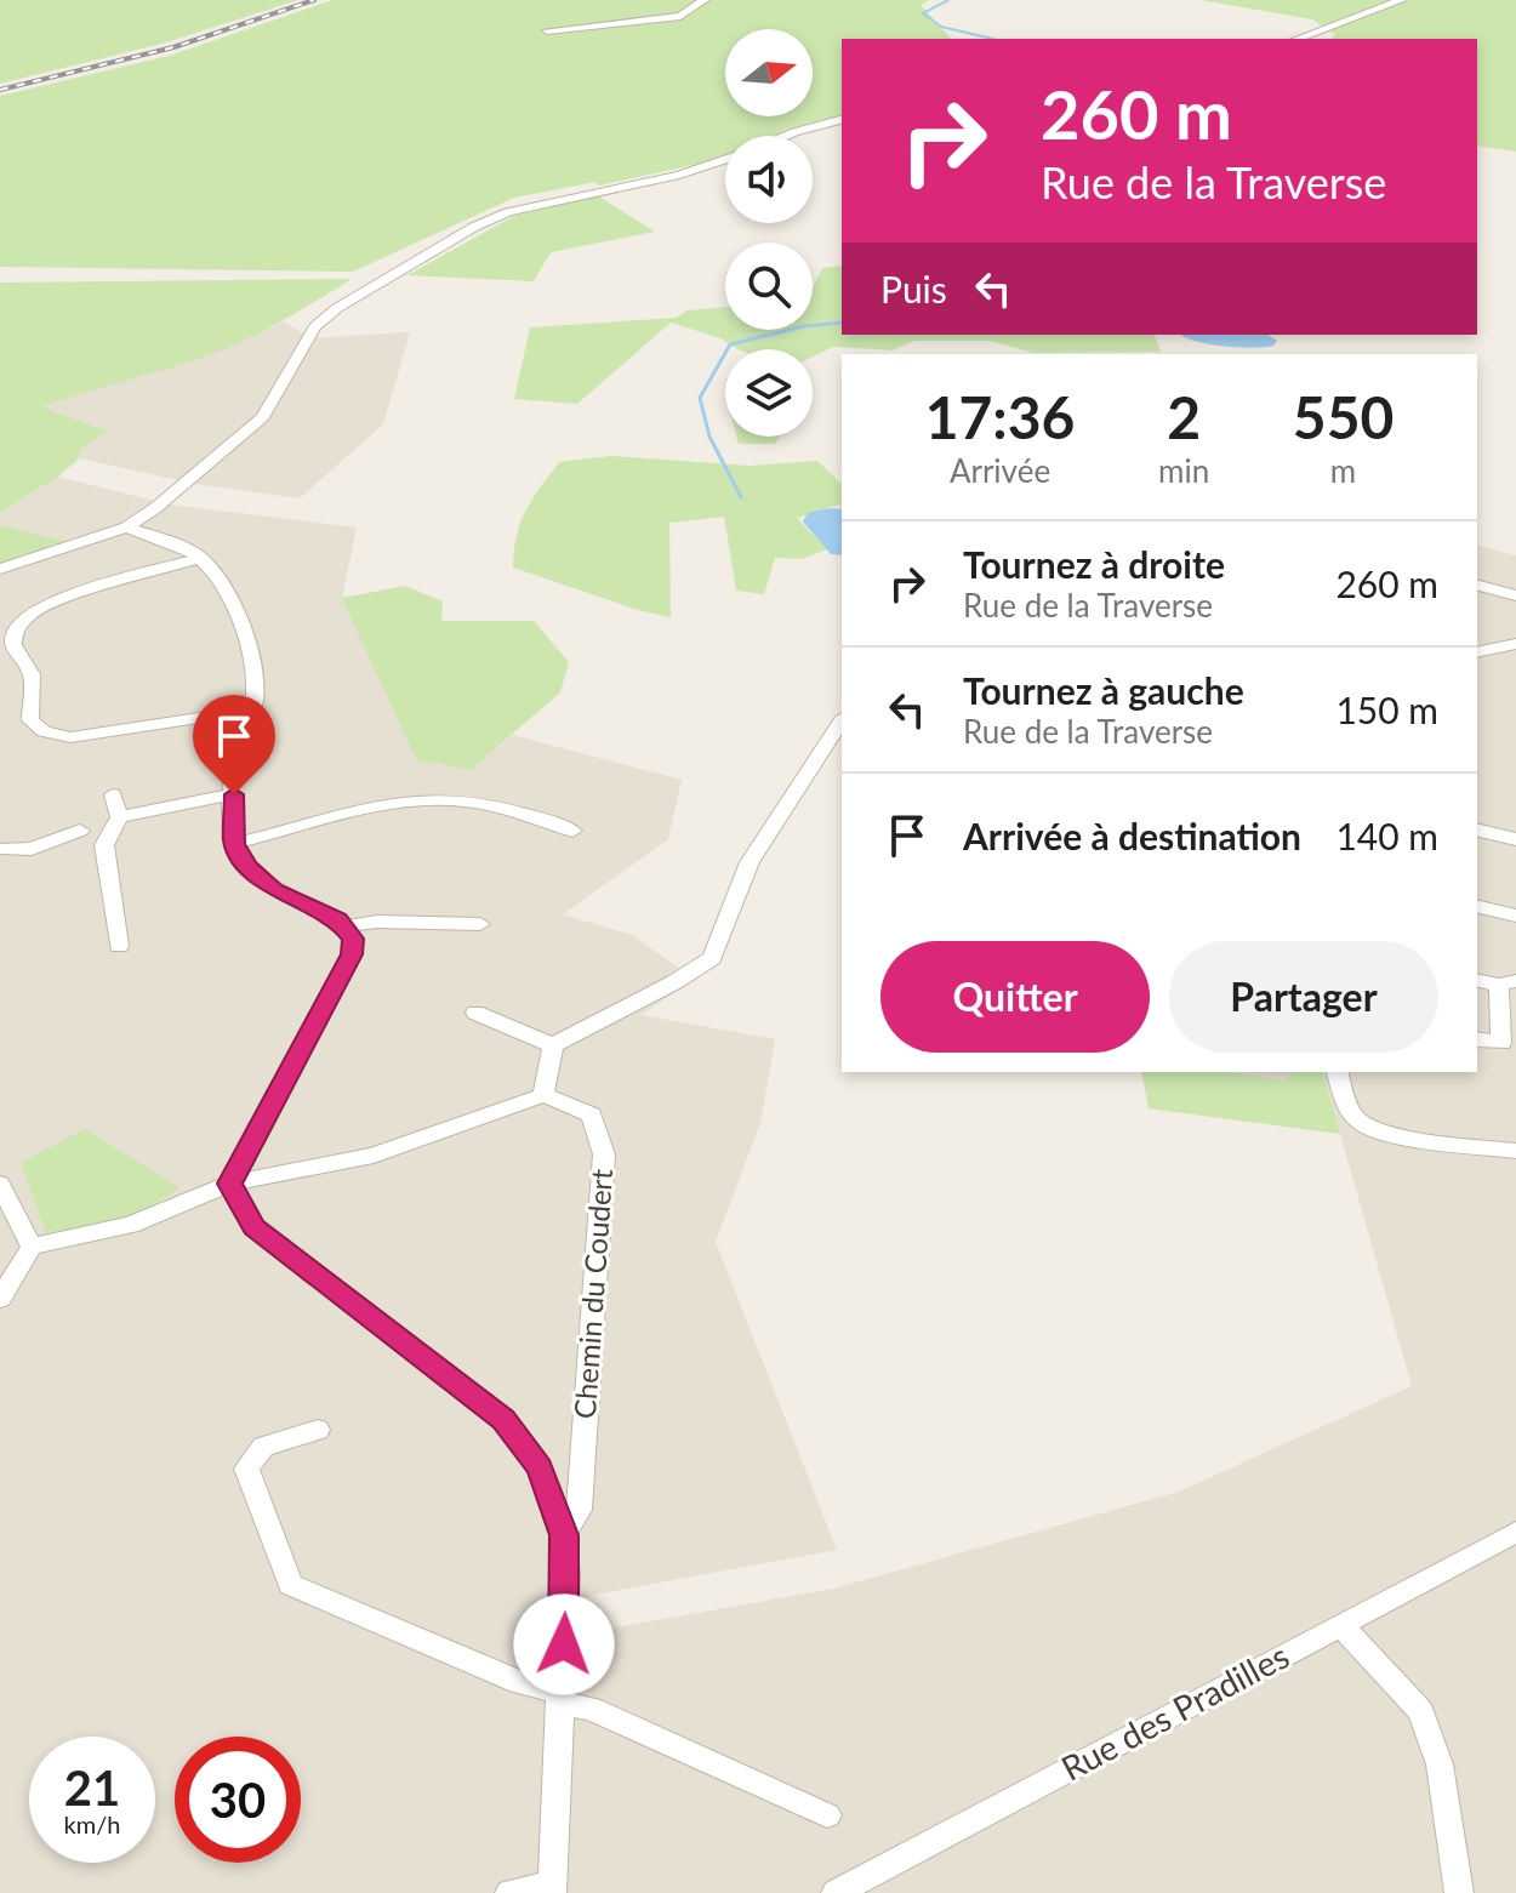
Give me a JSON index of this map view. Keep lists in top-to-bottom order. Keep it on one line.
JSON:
{"streets":{"street":["Chemin du Coudert","Rue des Pradilles"]},"north":"right","page":{"turn":["260 m","Rue de la Traverse"],"then":"Puis","eta":["17:36","Arrivée","2","min","550","m"],"list":[{"name":"Tournez à droite","note":"Rue de la Traverse","value":"260 m"},{"name":"Tournez à gauche","note":"Rue de la Traverse","value":"150 m"},{"name":"Arrivée à destination","value":"140 m"}],"buttons":["Quitter","Partager"],"speed":"21 km/h","limit":"30"}}
